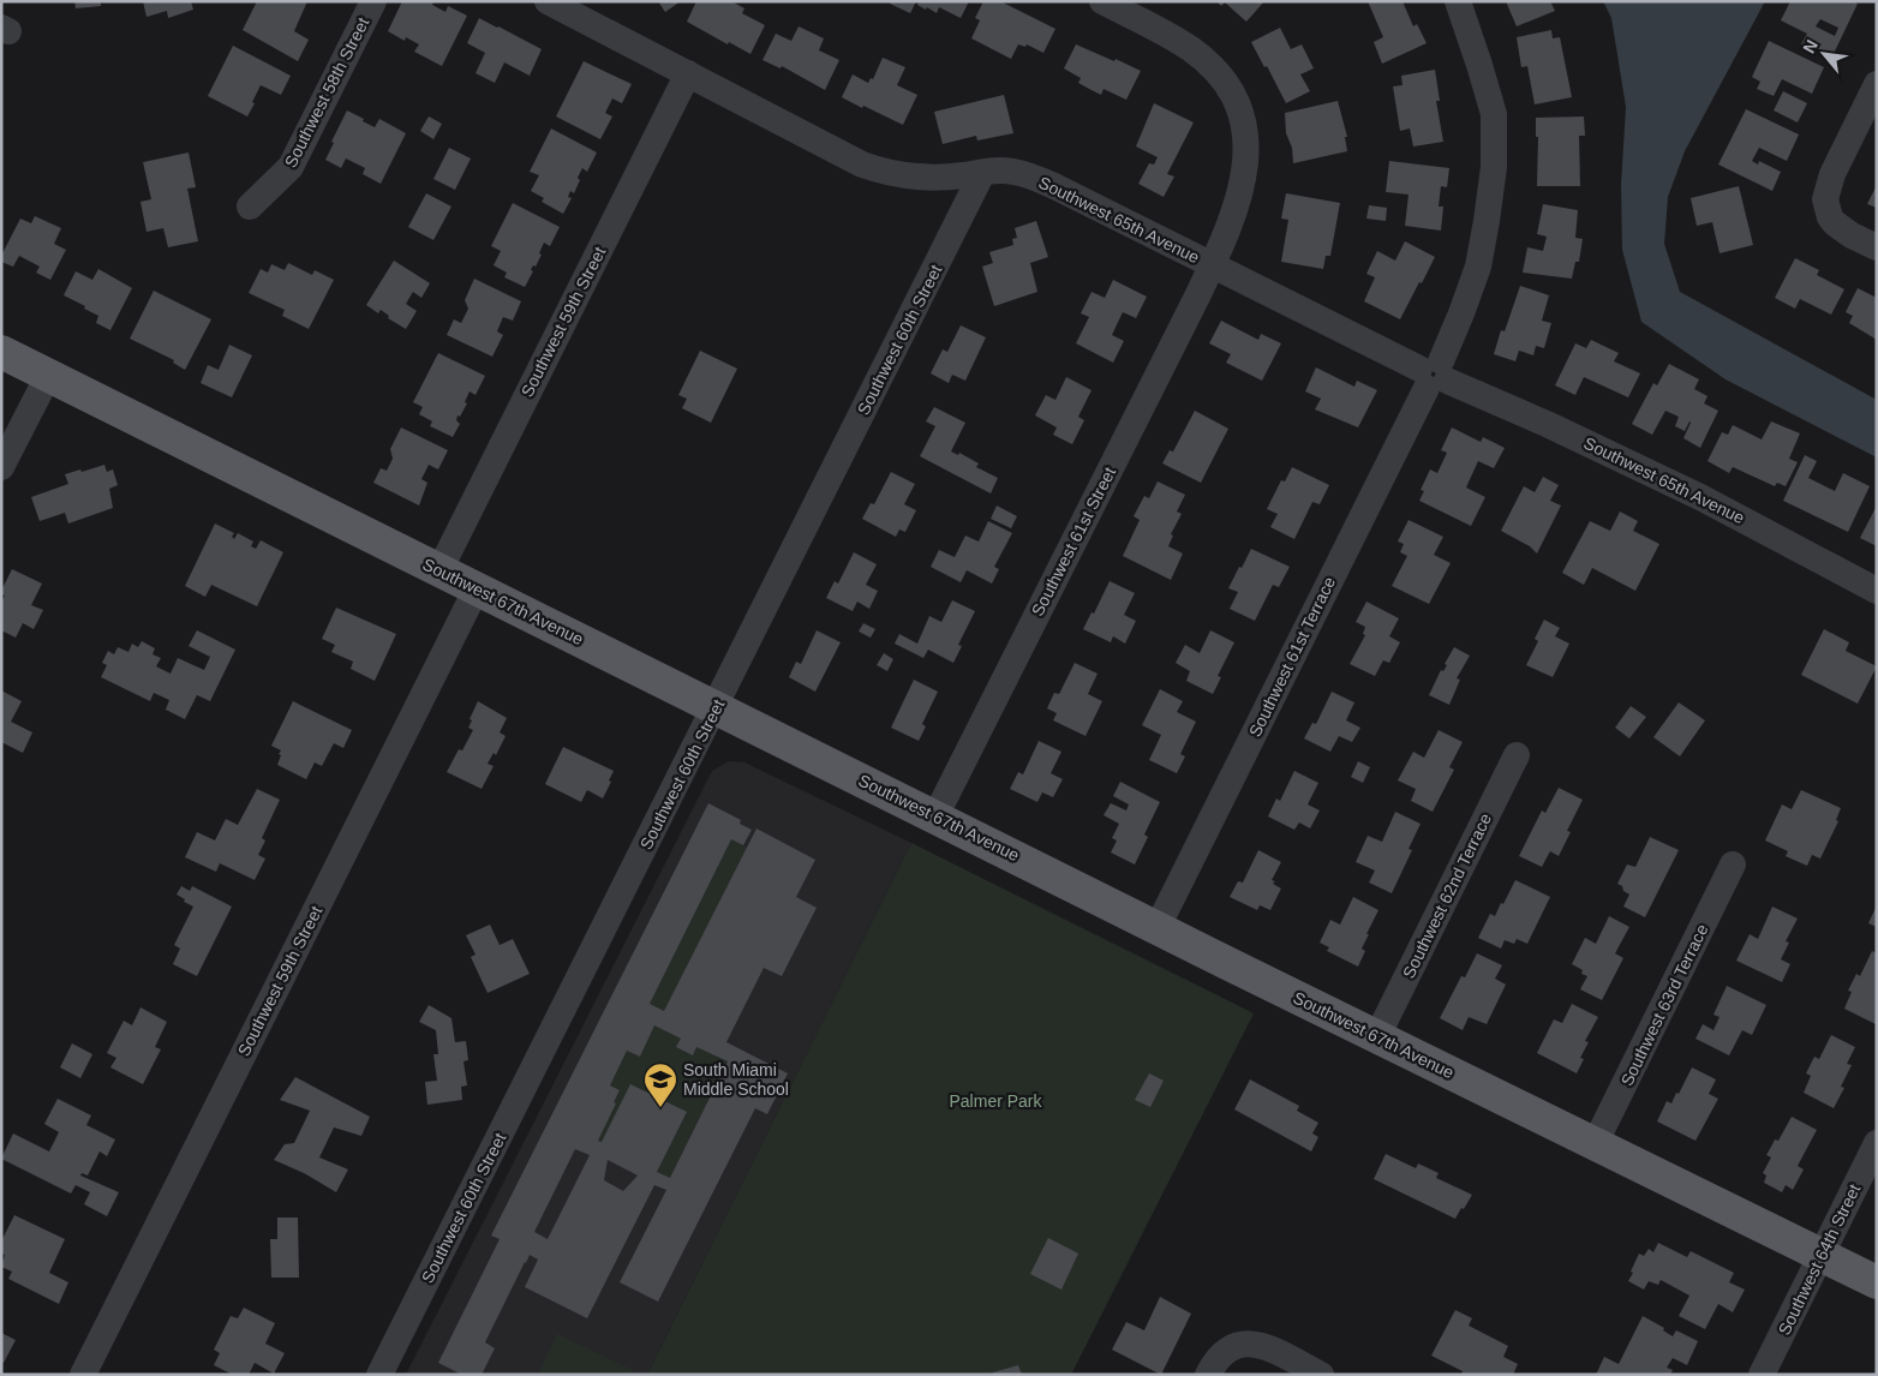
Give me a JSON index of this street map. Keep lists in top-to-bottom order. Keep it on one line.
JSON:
{"streets":{"main road":["Southwest 67th Avenue"],"street":["Southwest 58th Street","Southwest 65th Avenue","Southwest 59th Street","Southwest 60th Street","Southwest 61st Street","Southwest 61st Terrace","Southwest 62nd Terrace","Southwest 63rd Terrace","Southwest 64th Street"]},"crossings":[["Southwest 65th Avenue","Southwest 59th Street"],["Southwest 65th Avenue","Southwest 60th Street"],["Southwest 65th Avenue","Southwest 61st Street"],["Southwest 65th Avenue","Southwest 61st Terrace"],["Southwest 59th Street","Southwest 67th Avenue"],["Southwest 60th Street","Southwest 67th Avenue"],["Southwest 61st Street","Southwest 67th Avenue"],["Southwest 67th Avenue","Southwest 61st Terrace"],["Southwest 67th Avenue","Southwest 62nd Terrace"],["Southwest 67th Avenue","Southwest 63rd Terrace"],["Southwest 67th Avenue","Southwest 64th Street"]],"parks":["Palmer Park"],"places":{"school or university":["South Miami Middle School"]},"north":"top left"}
